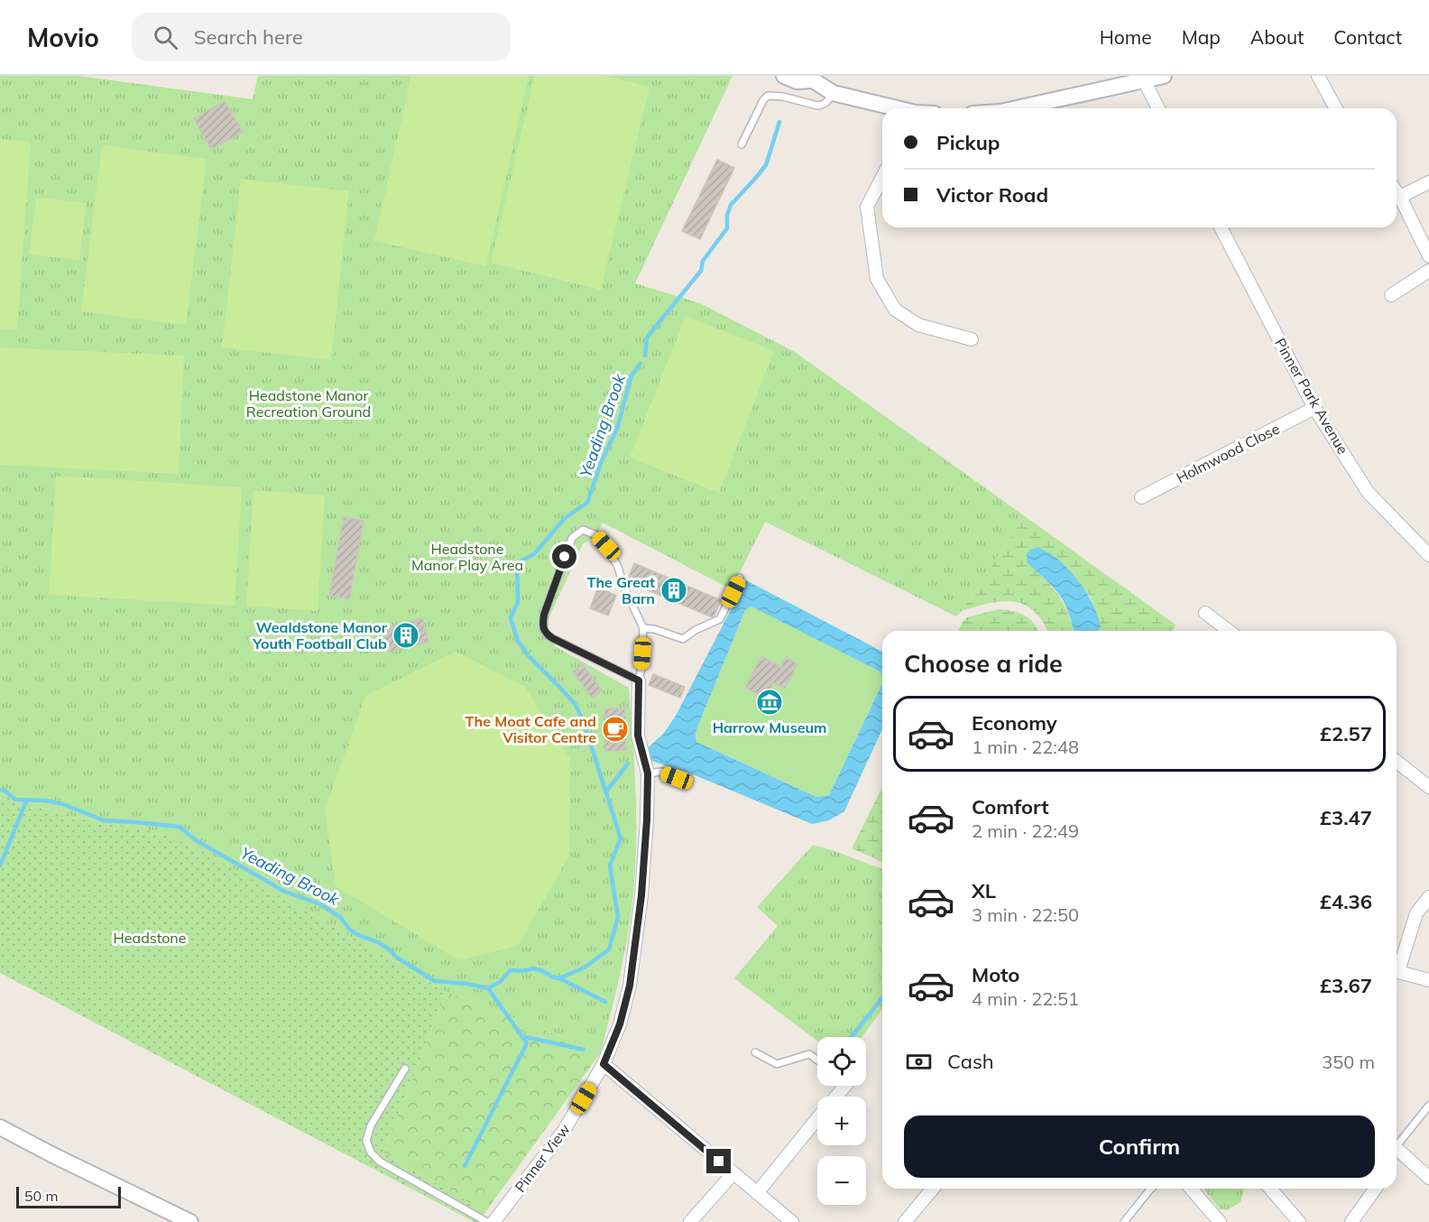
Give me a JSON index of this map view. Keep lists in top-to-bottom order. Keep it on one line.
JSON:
{"streets":{"street":["Pinner Park Avenue","Holmwood Close","Pinner View"]},"crossings":[["Pinner Park Avenue","Holmwood Close"]],"water":["Yeading Brook"],"parks":["Headstone Manor Recreation Ground","Headstone Manor Play Area","Headstone"],"places":{"building":["The Great Barn","Wealdstone Manor Youth Football Club"],"museum":["Harrow Museum"],"cafe":["The Moat Cafe and Visitor Centre"]},"scale_bar":"50 m","page":{"header":"Movio","search":"Search here","nav":["Home","Map","About","Contact"],"banner":["Pickup","Victor Road"],"heading":"Choose a ride","list":[{"name":"Economy","note":"1 min · 22:48","value":"£2.57"},{"name":"Comfort","note":"2 min · 22:49","value":"£3.47"},{"name":"XL","note":"3 min · 22:50","value":"£4.36"},{"name":"Moto","note":"4 min · 22:51","value":"£3.67"}],"pay":["Cash","350 m"],"map_buttons":["+","−"],"buttons":"Confirm","scale":"50 m"}}
